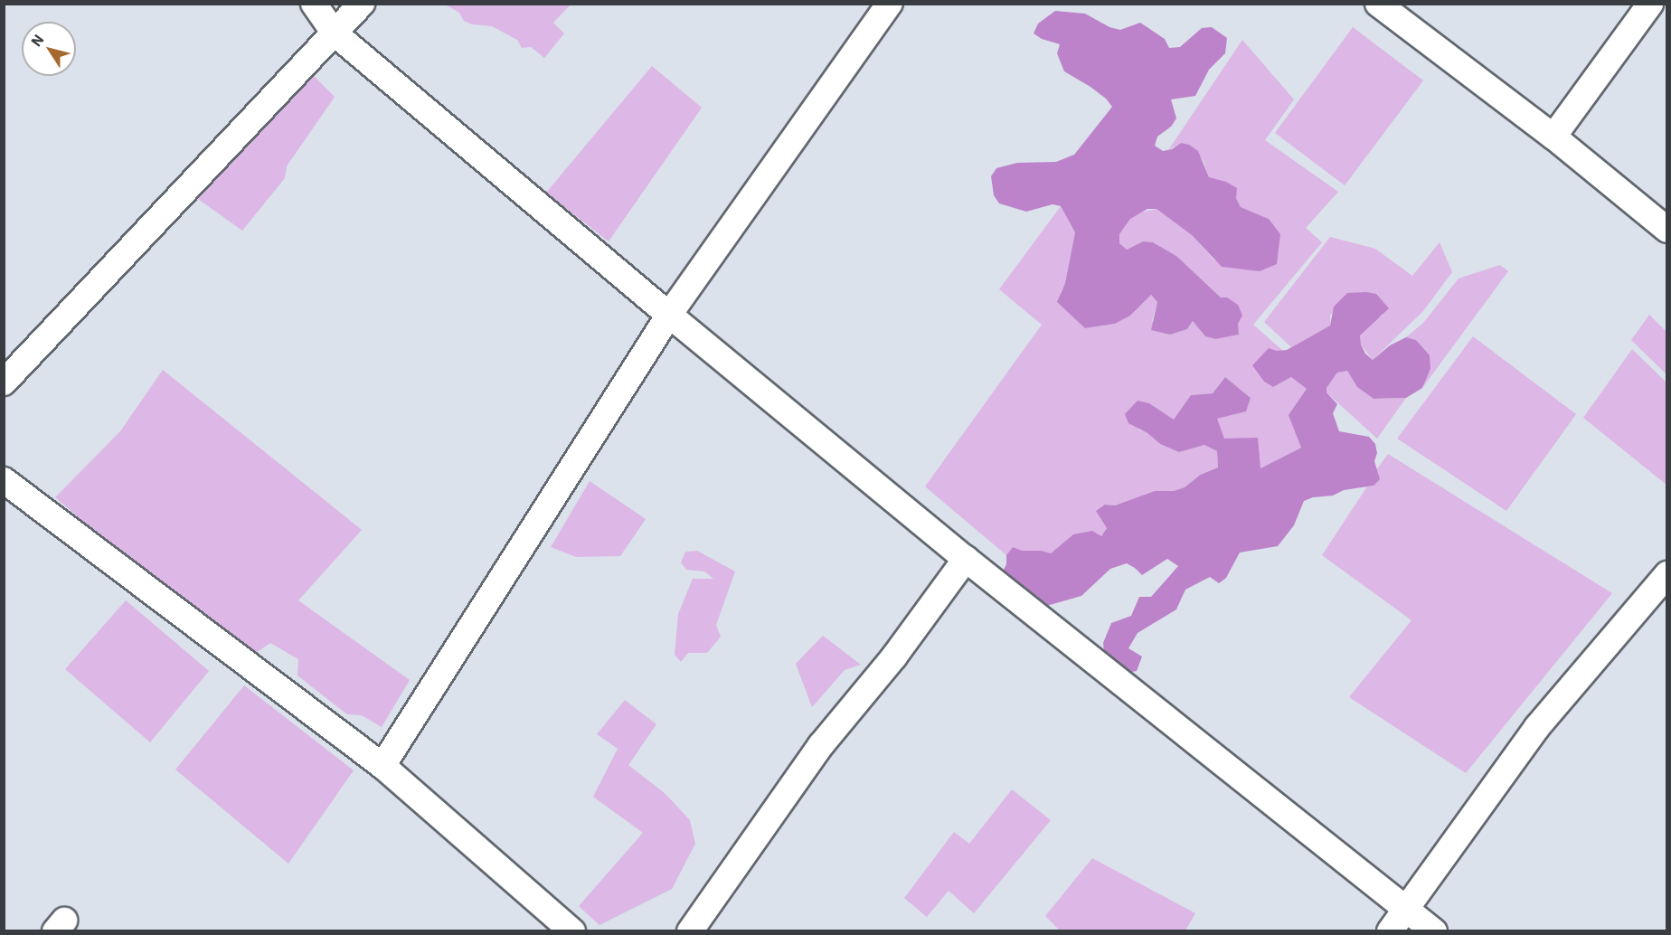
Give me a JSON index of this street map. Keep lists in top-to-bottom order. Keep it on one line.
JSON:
{"north":"top left"}
